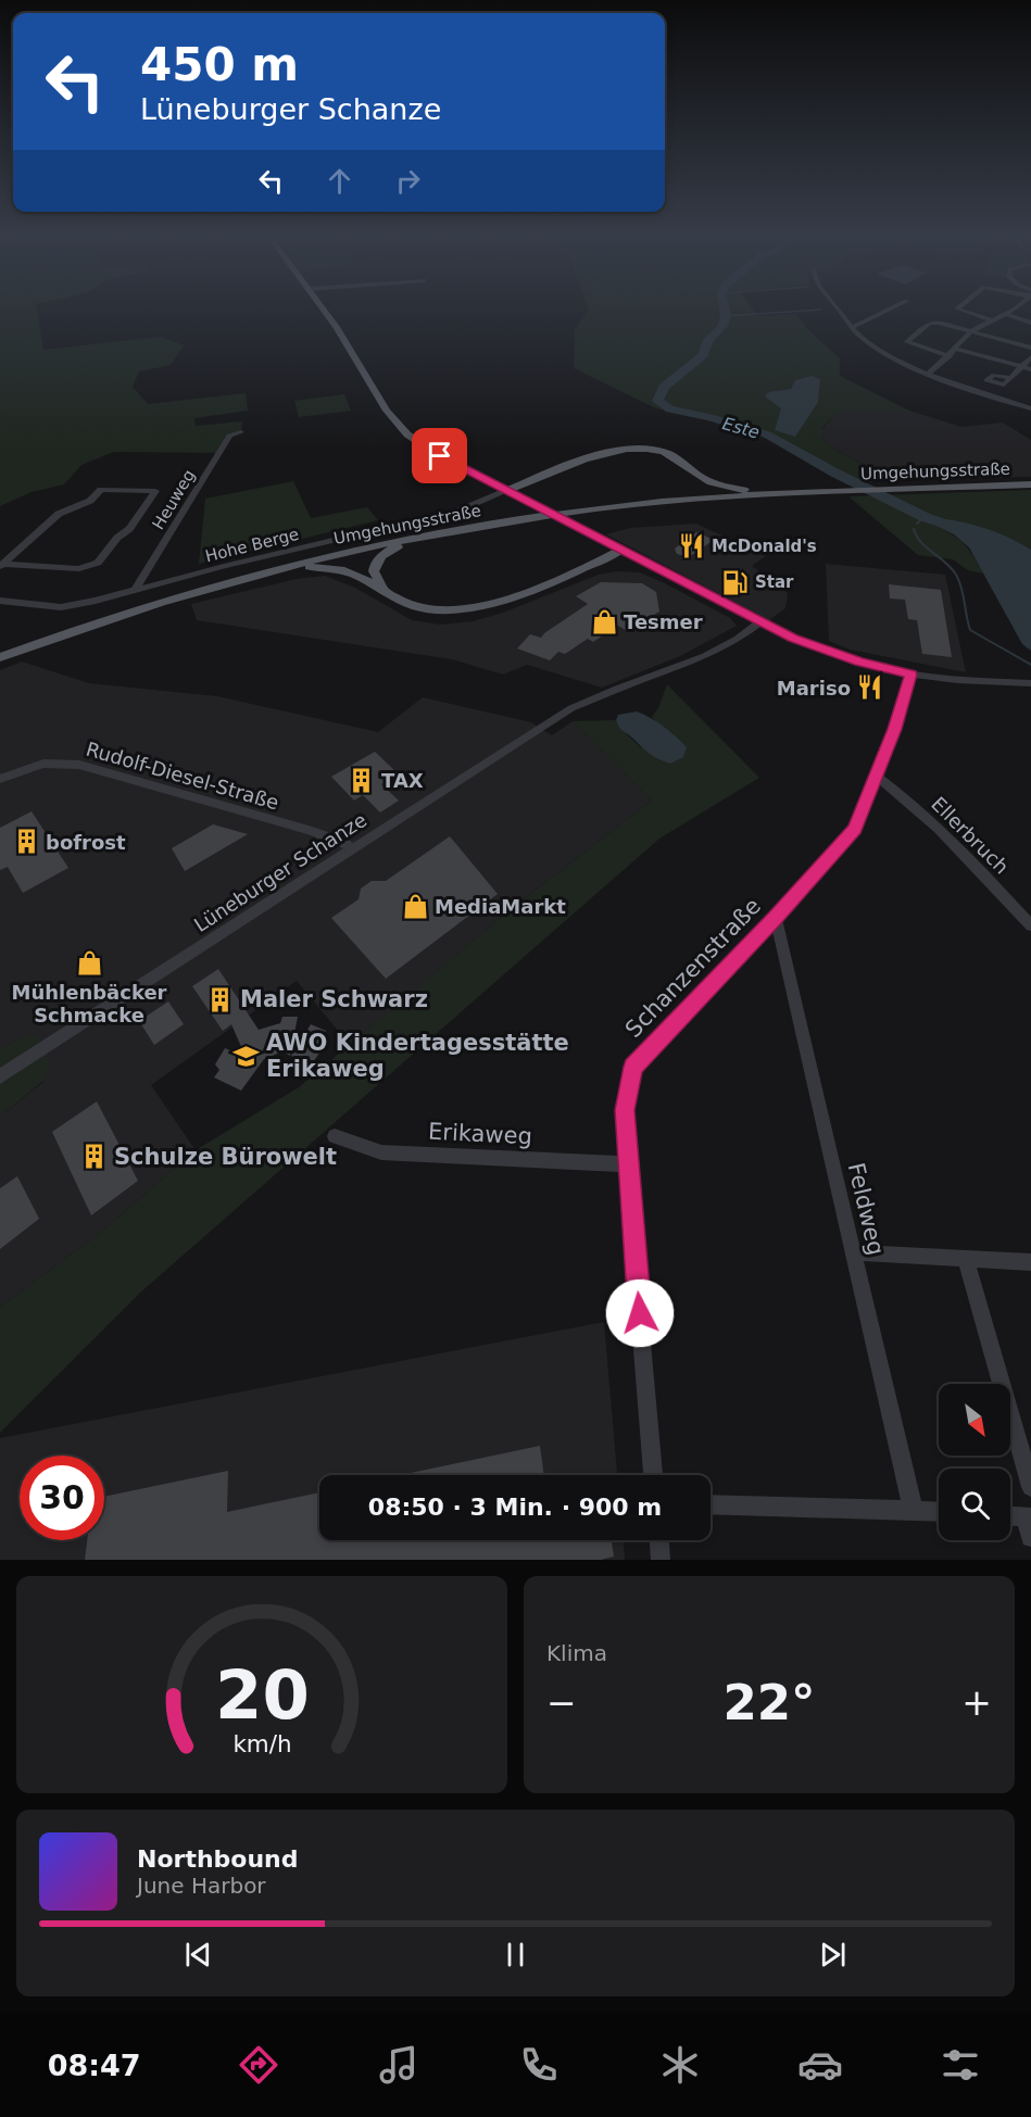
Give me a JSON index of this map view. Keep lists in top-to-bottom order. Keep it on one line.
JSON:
{"streets":{"main road":["Umgehungsstraße"],"street":["Heuweg","Hohe Berge","Rudolf-Diesel-Straße","Ellerbruch","Lüneburger Schanze","Schanzenstraße","Erikaweg","Feldweg"]},"crossings":[["Heuweg","Hohe Berge"],["Rudolf-Diesel-Straße","Lüneburger Schanze"],["Ellerbruch","Schanzenstraße"],["Schanzenstraße","Erikaweg"],["Schanzenstraße","Feldweg"]],"water":["Este"],"places":{"restaurant":["McDonald's","Mariso"],"fuel station":["Star"],"shop":["Tesmer","MediaMarkt","Mühlenbäcker Schmacke"],"building":["TAX","bofrost","Maler Schwarz","Schulze Bürowelt"],"school or university":["AWO Kindertagesstätte Erikaweg"]},"north":"bottom right","page":{"turn":["450 m","Lüneburger Schanze"],"limit":"30","trip":"08:50 · 3 Min. · 900 m","tile":"Klima","heat":["−","22°","+"],"song":["Northbound","June Harbor"],"tabs":"08:47","gauge":["20","km/h"]}}
